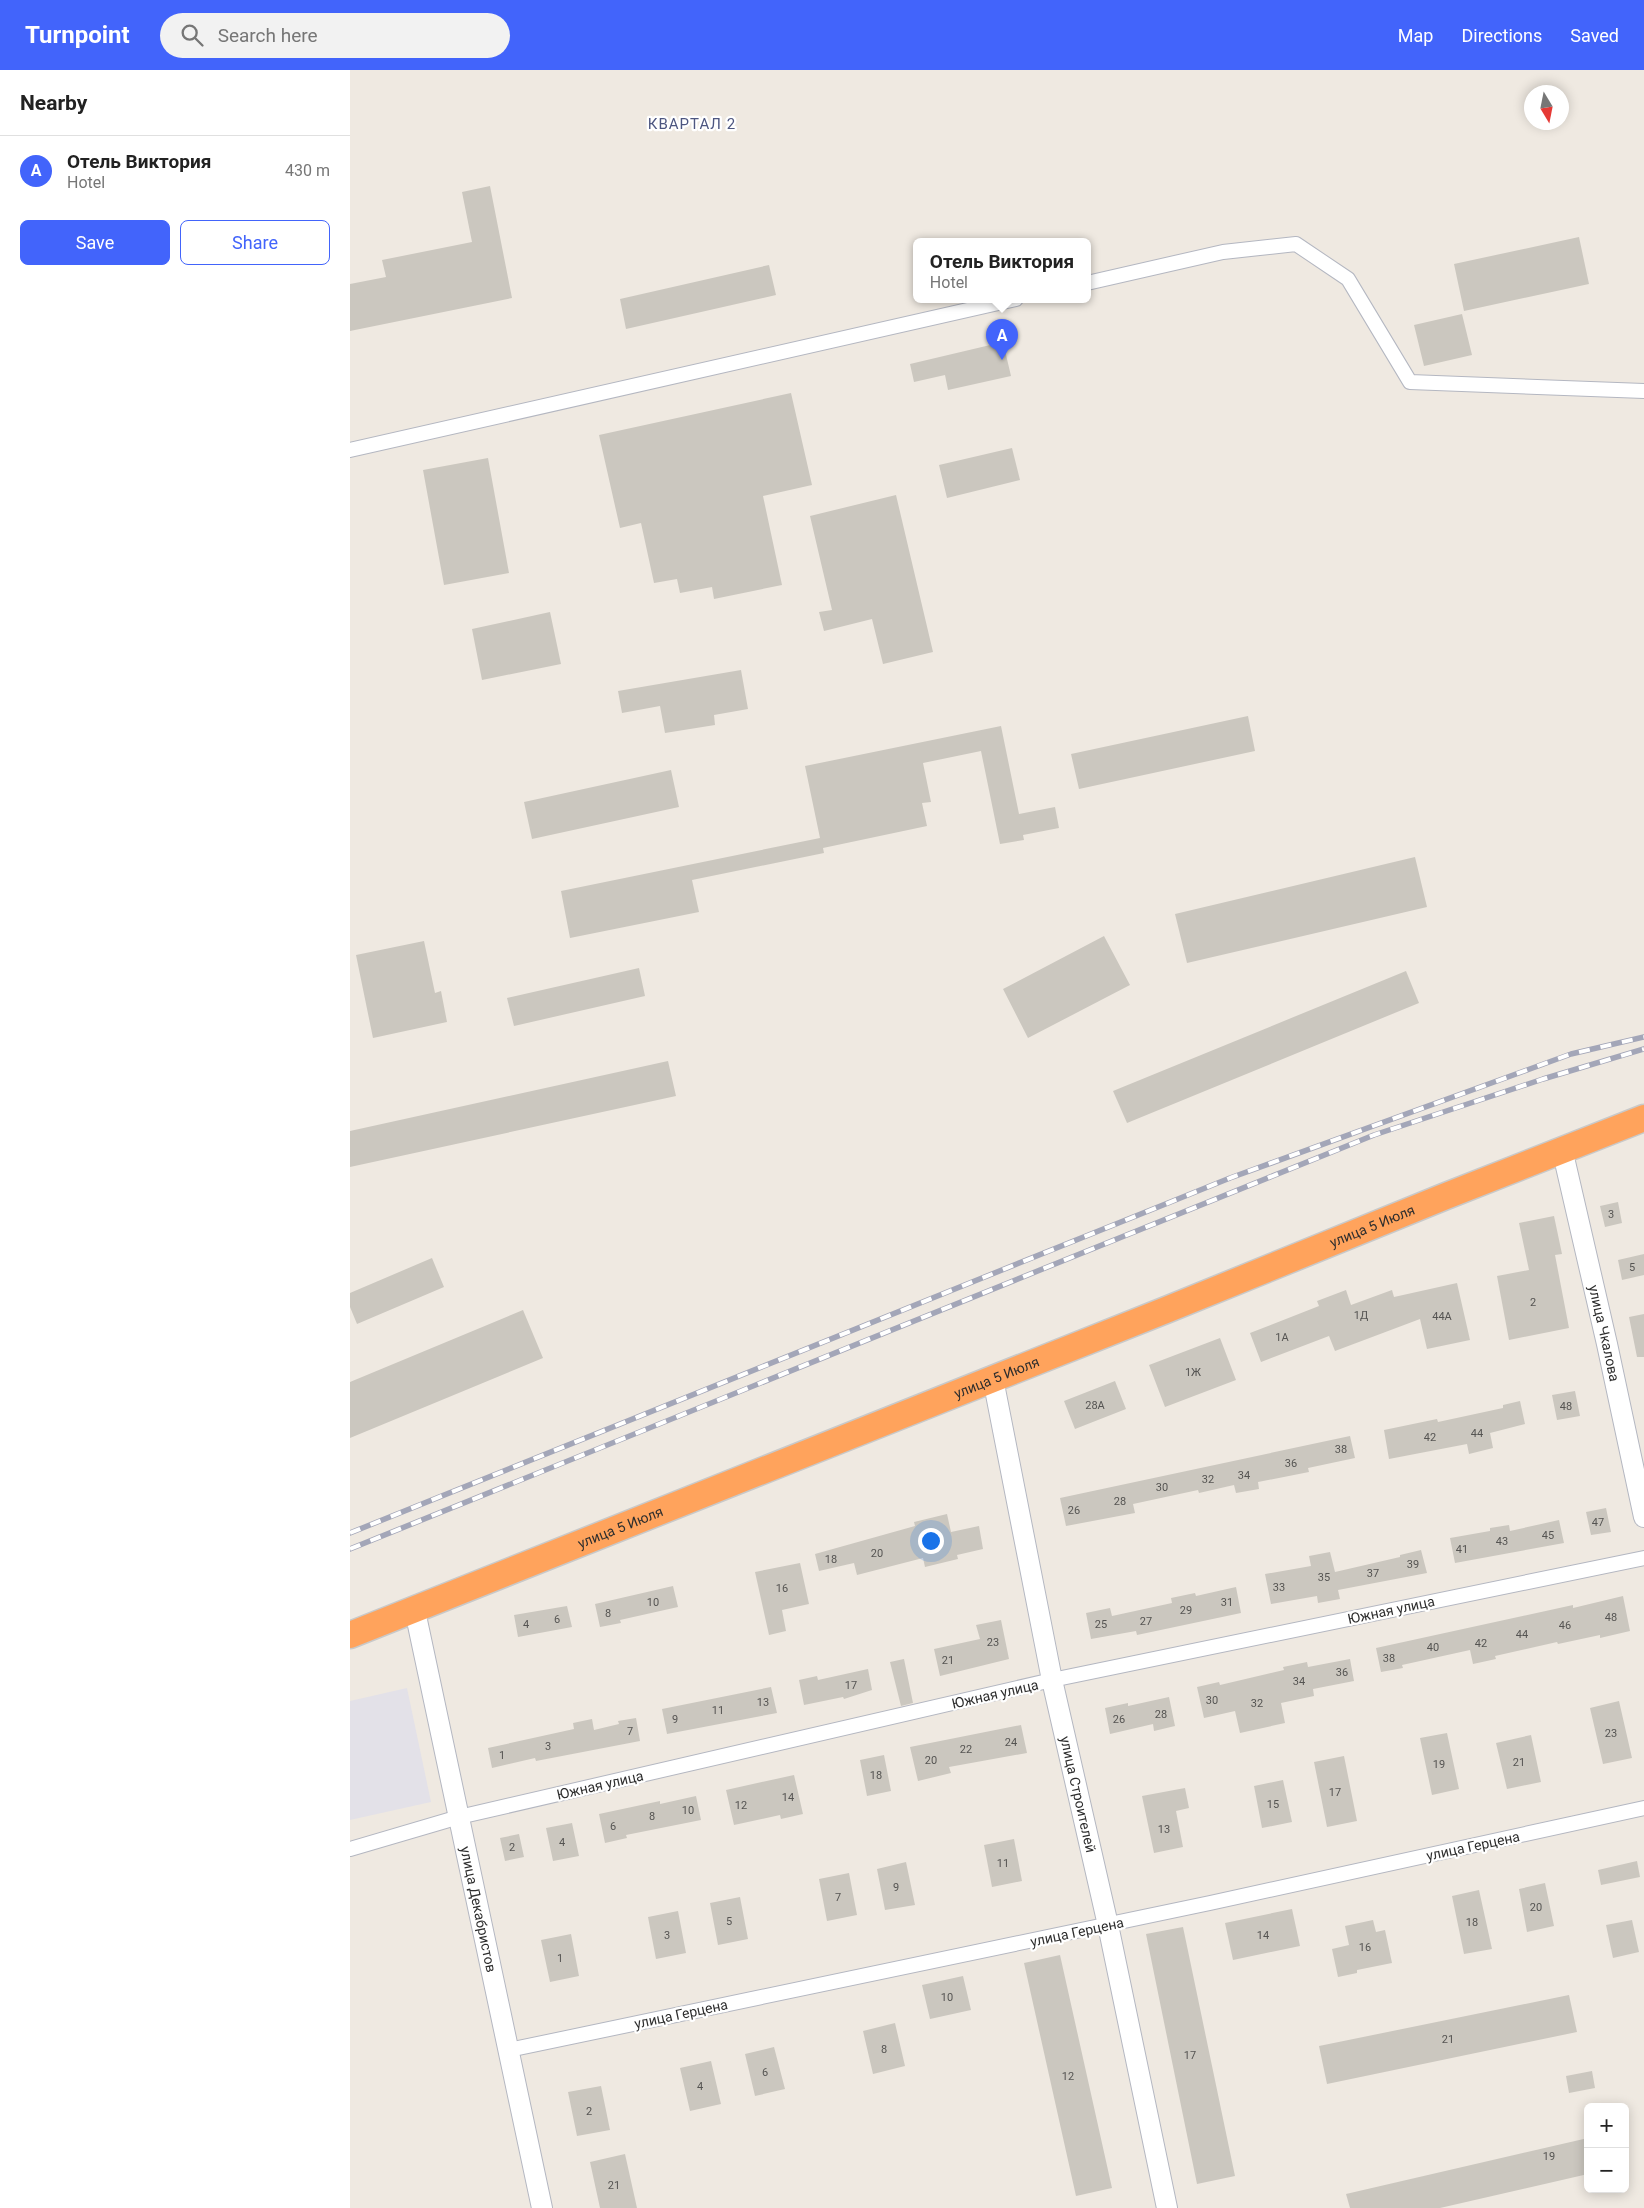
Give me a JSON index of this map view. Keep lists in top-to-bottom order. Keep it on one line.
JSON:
{"streets":{"highway":["улица 5 Июля"],"main road":["улица Чкалова","улица Строителей","улица Декабристов"],"street":["Южная улица","улица Герцена"]},"crossings":[["улица 5 Июля","улица Чкалова"],["улица 5 Июля","улица Строителей"],["улица 5 Июля","улица Декабристов"],["Южная улица","улица Строителей"],["Южная улица","улица Декабристов"],["улица Строителей","улица Герцена"],["улица Герцена","улица Декабристов"]],"districts":["КВАРТАЛ 2"],"house_numbers":["3","5","2","1Д","44А","1А","1Ж","28А","48","44","42","38","36","34","32","30","28","26","47","45","43","41","20","18","39","37","35","33","16","10","31","29","8","48","6","27","4","25","46","44","23","42","40","38","21","36","34","17","30","13","32","11","28","9","26","7","23","24","3","22","1","20","21","19","18","17","14","15","12","10","8","6","13","4","2","11","9","7","20","5","18","3","14","16","1","10","21","8","17","6","12","4","2","19","21"],"north":"bottom","page":{"header":"Turnpoint","search":"Search here","nav":["Map","Directions","Saved"],"heading":"Nearby","list":[{"mark":"A","name":"Отель Виктория","note":"Hotel","value":"430 m"}],"buttons":["Save","Share"],"popup":["Отель Виктория","Hotel"],"pins":"A","map_buttons":["+","−"]}}
